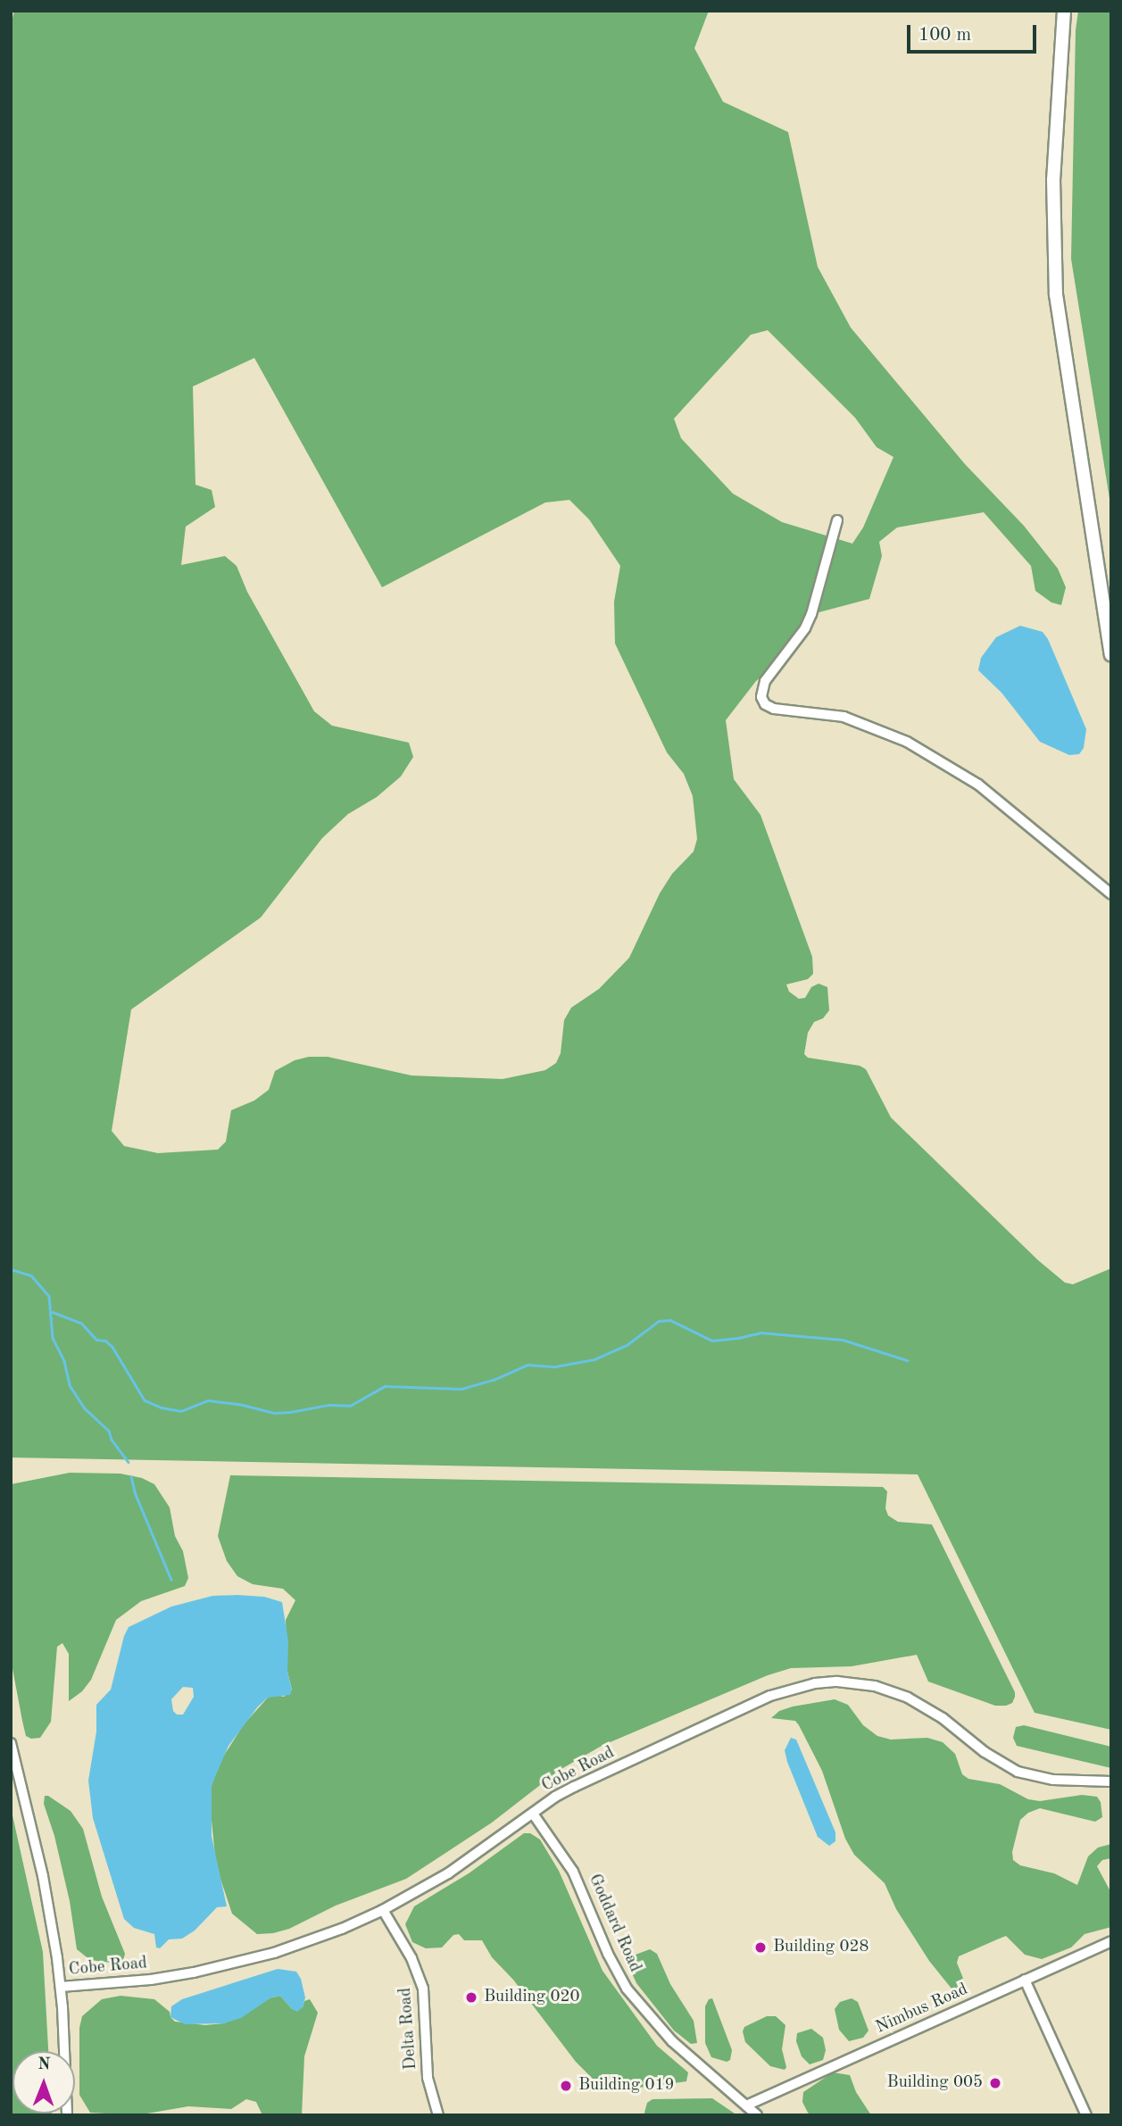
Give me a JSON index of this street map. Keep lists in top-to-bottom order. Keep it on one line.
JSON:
{"streets":{"street":["Cobe Road","Goddard Road","Nimbus Road","Delta Road"]},"crossings":[["Cobe Road","Goddard Road"],["Cobe Road","Delta Road"],["Goddard Road","Nimbus Road"]],"places":["Building 028","Building 020","Building 005","Building 019"],"scale_bar":"100 m","north":"top"}
